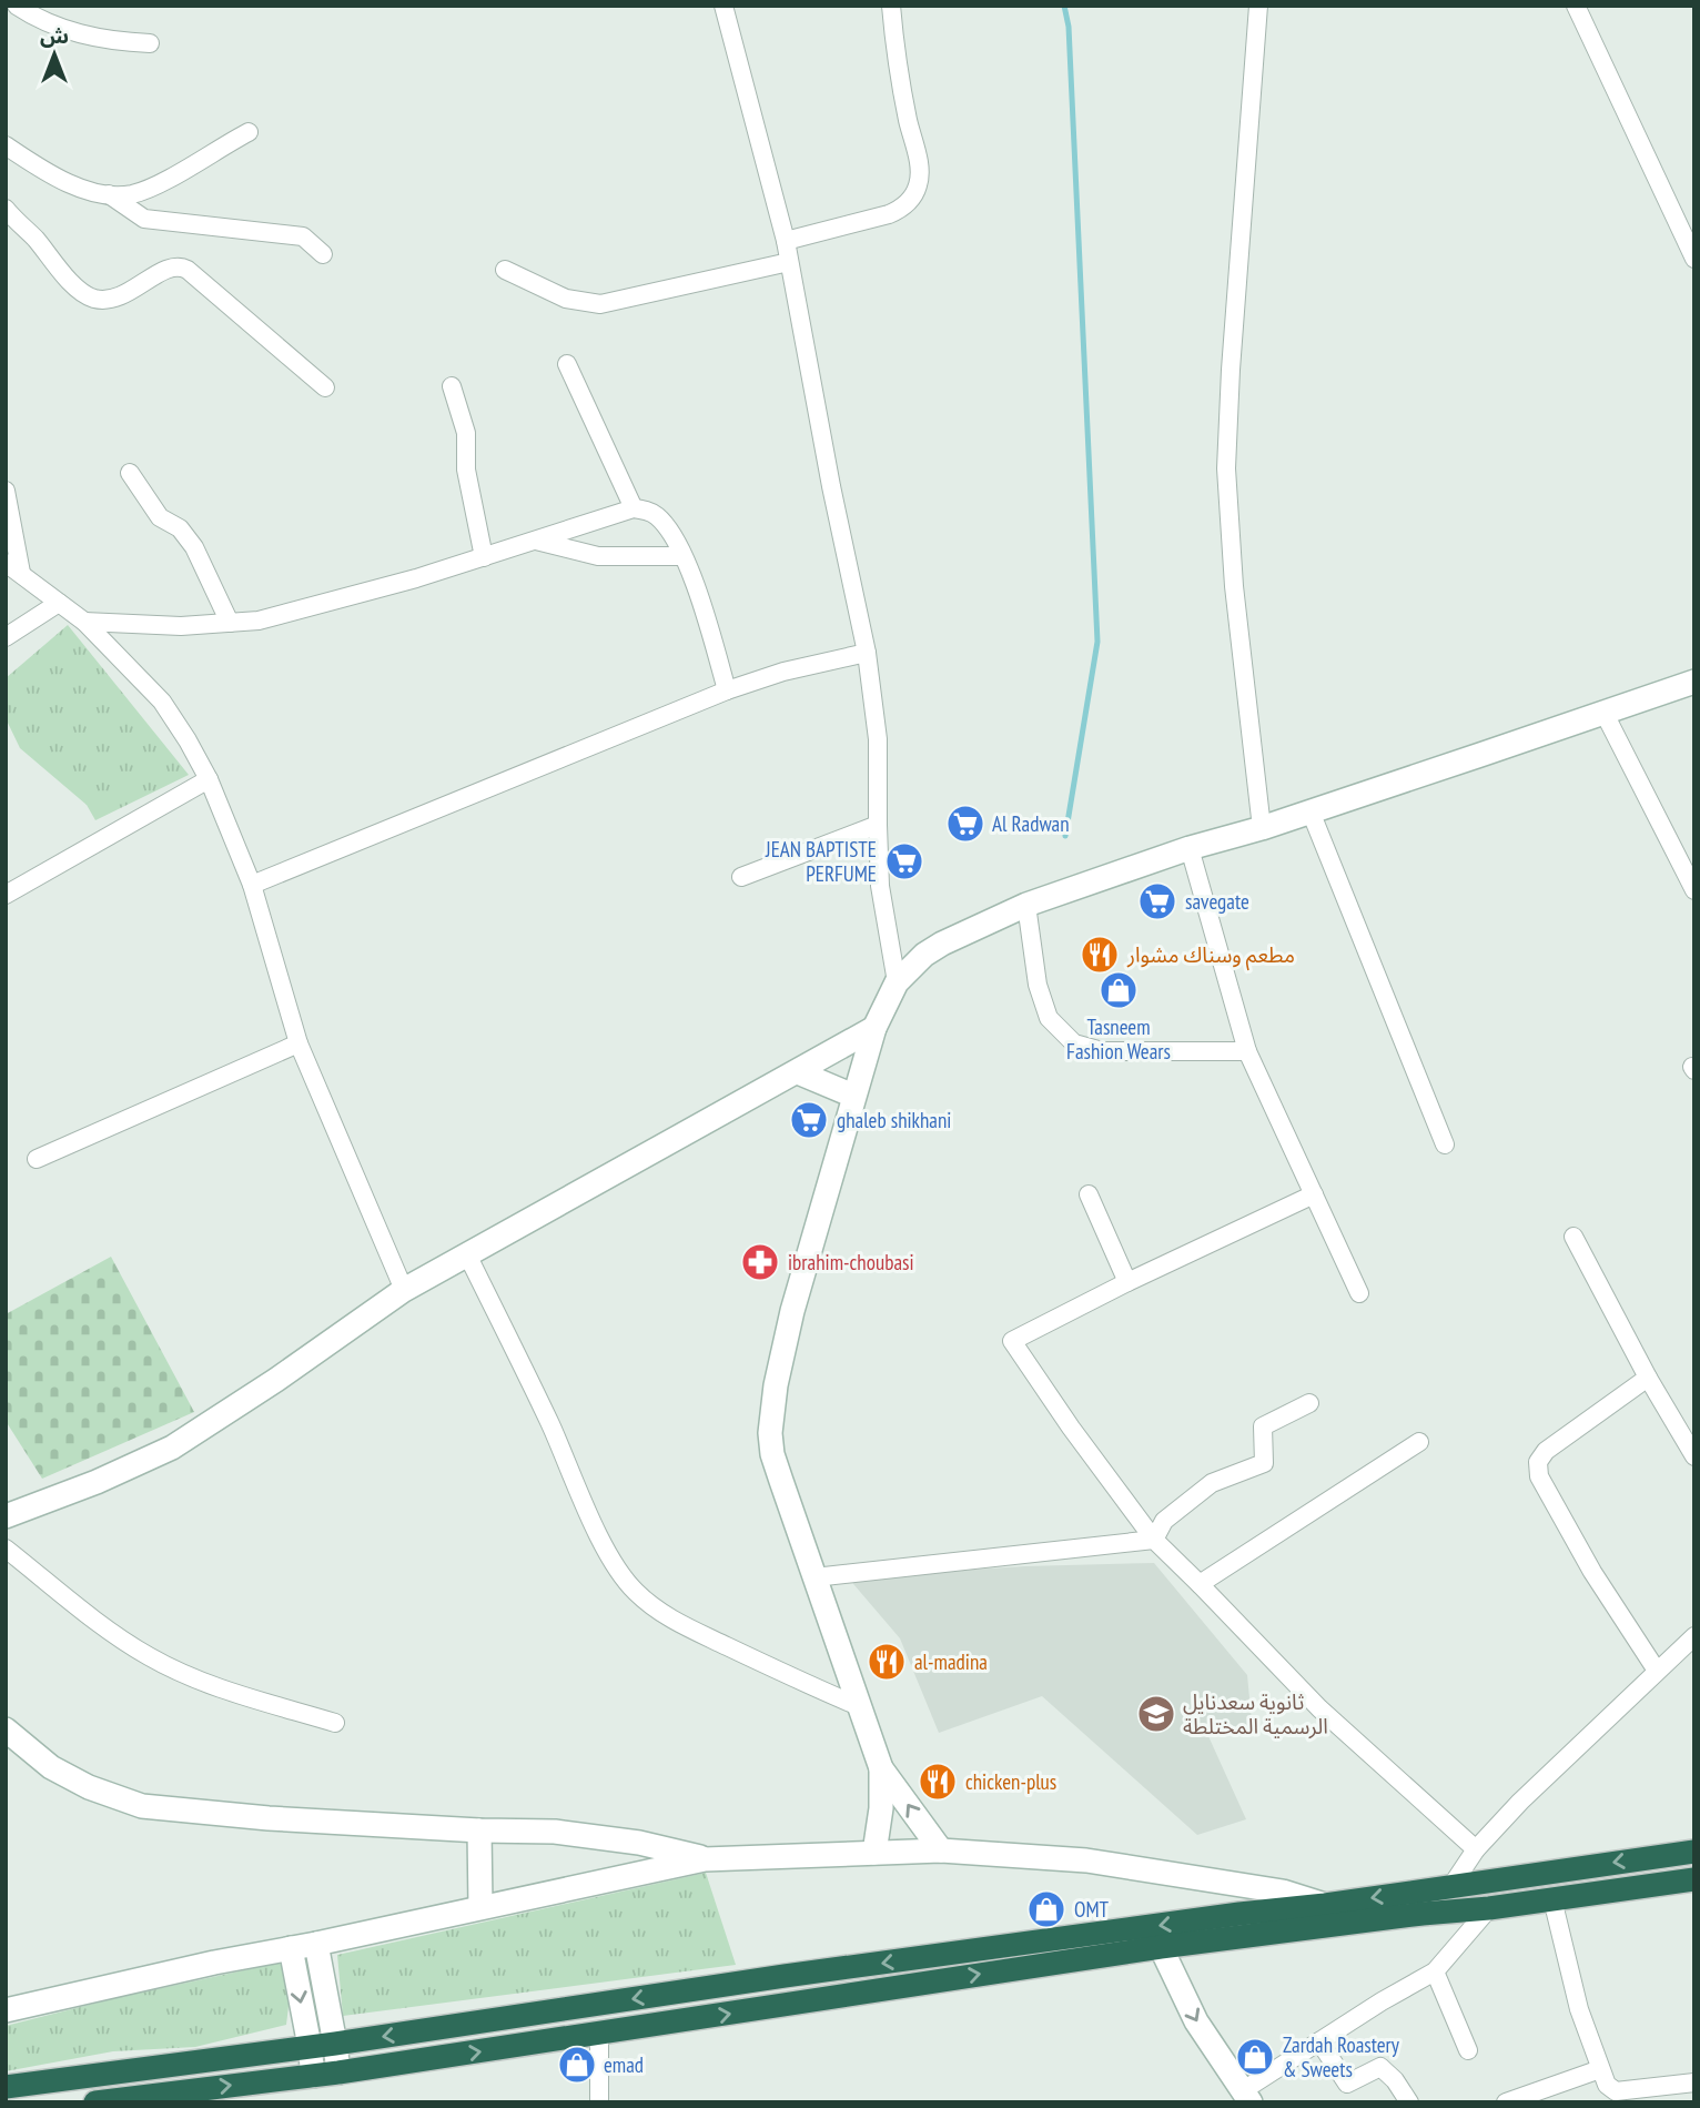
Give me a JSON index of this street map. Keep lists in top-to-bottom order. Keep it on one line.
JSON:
{"places":{"supermarket":["Al Radwan","JEAN BAPTISTE PERFUME","savegate","ghaleb shikhani"],"restaurant":["مطعم وسناك مشوار","al-madina","chicken-plus"],"shop":["Tasneem Fashion Wears","OMT","Zardah Roastery & Sweets","emad"],"pharmacy":["ibrahim-choubasi"],"school or university":["ثانوية سعدنايل الرسمية المختلطة"]},"north":"top"}
